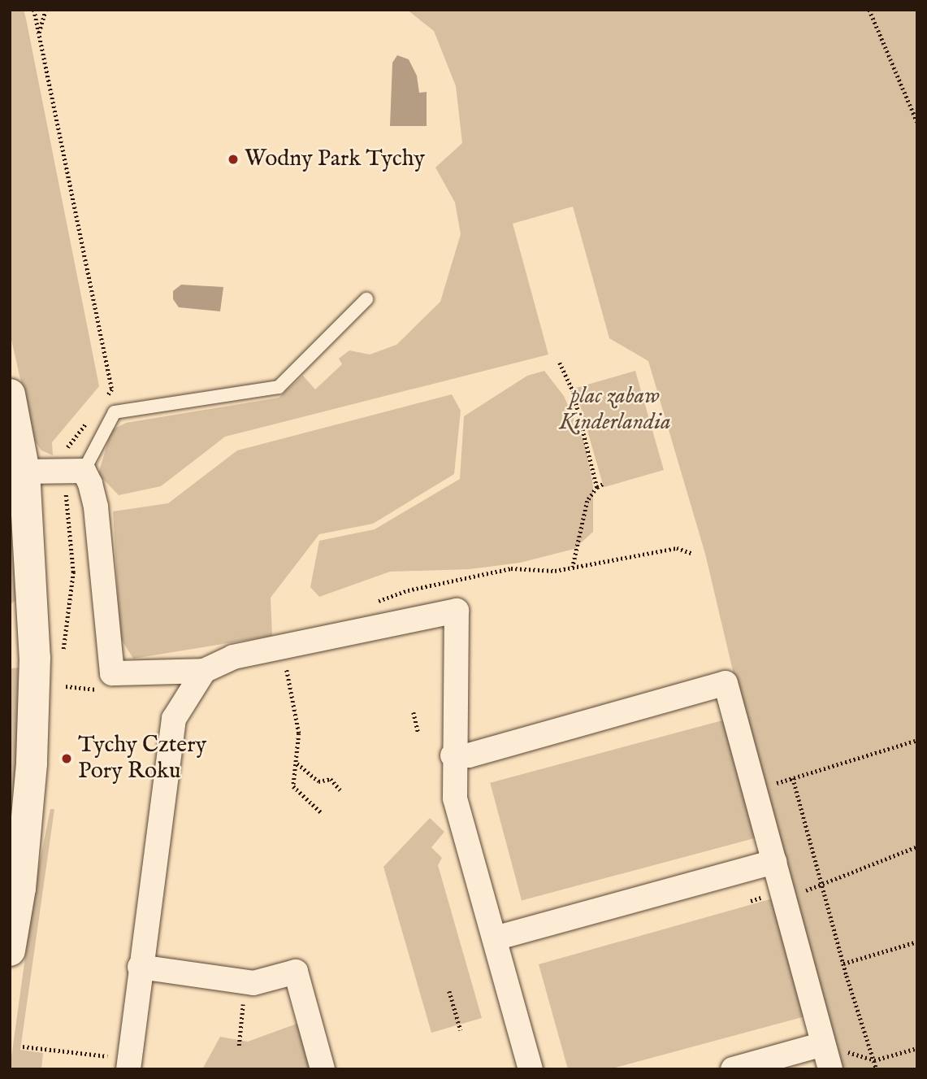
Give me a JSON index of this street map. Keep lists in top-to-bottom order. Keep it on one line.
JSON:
{"parks":["plac zabaw Kinderlandia"],"places":["Wodny Park Tychy","Tychy Cztery Pory Roku"]}
